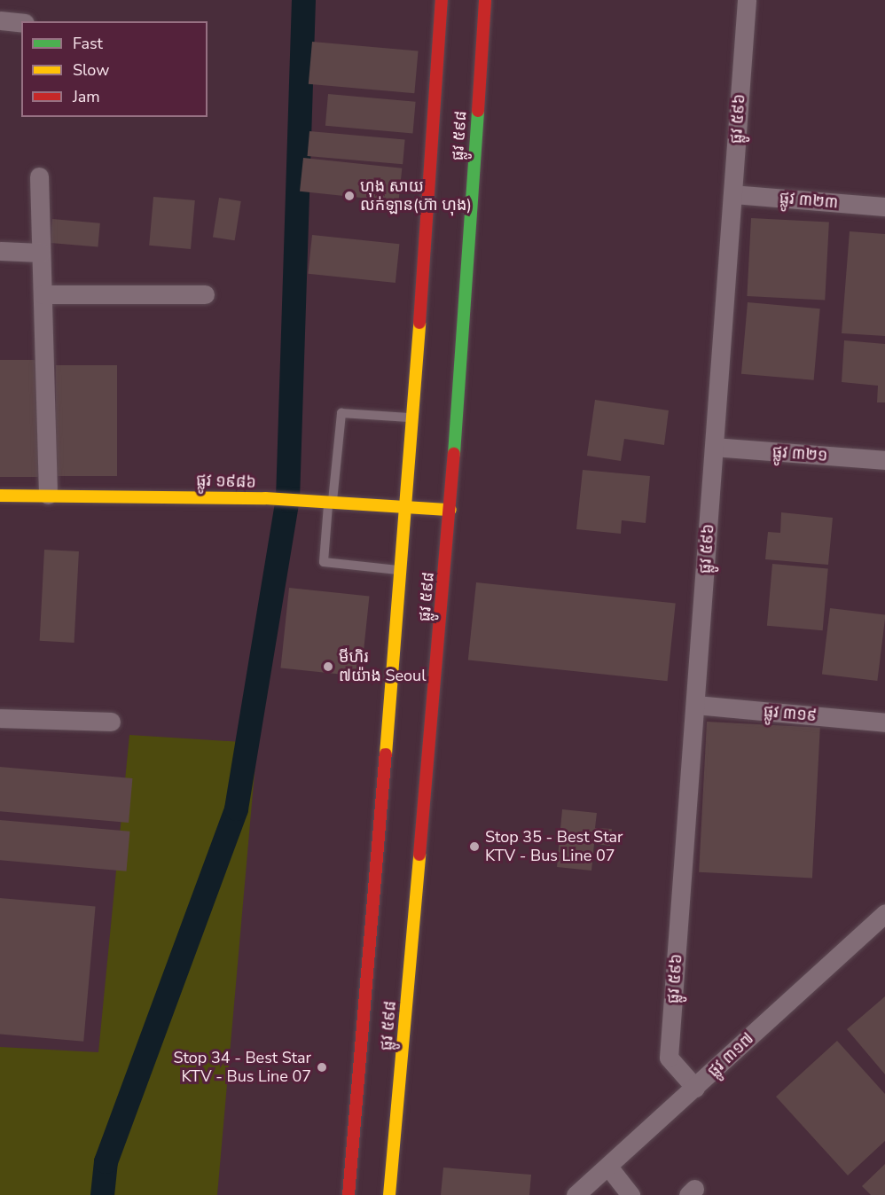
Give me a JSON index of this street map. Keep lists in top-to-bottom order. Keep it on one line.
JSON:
{"streets":{"main road":["ផ្លូវ ៥៩៨","ផ្លូវ ១៩៨៦"],"street":["ផ្លូវ ៥៩៦","ផ្លូវ ៣២៣","ផ្លូវ ៣២១","ផ្លូវ ៣១៩","ផ្លូវ ៣១៧"]},"crossings":[["ផ្លូវ ៥៩៦","ផ្លូវ ៣២៣"],["ផ្លូវ ៥៩៦","ផ្លូវ ៣២១"],["ផ្លូវ ៥៩៦","ផ្លូវ ៣១៩"],["ផ្លូវ ៥៩៦","ផ្លូវ ៣១៧"],["ផ្លូវ ៥៩៨","ផ្លូវ ១៩៨៦"]],"places":["ហុង សាយ លក់ឡាន(ហ៊ា ហុង)","មីហិរ ៧យ៉ាង Seoul","Stop 35 - Best Star KTV - Bus Line 07","Stop 34 - Best Star KTV - Bus Line 07"],"legend":["Fast","Slow","Jam"]}
